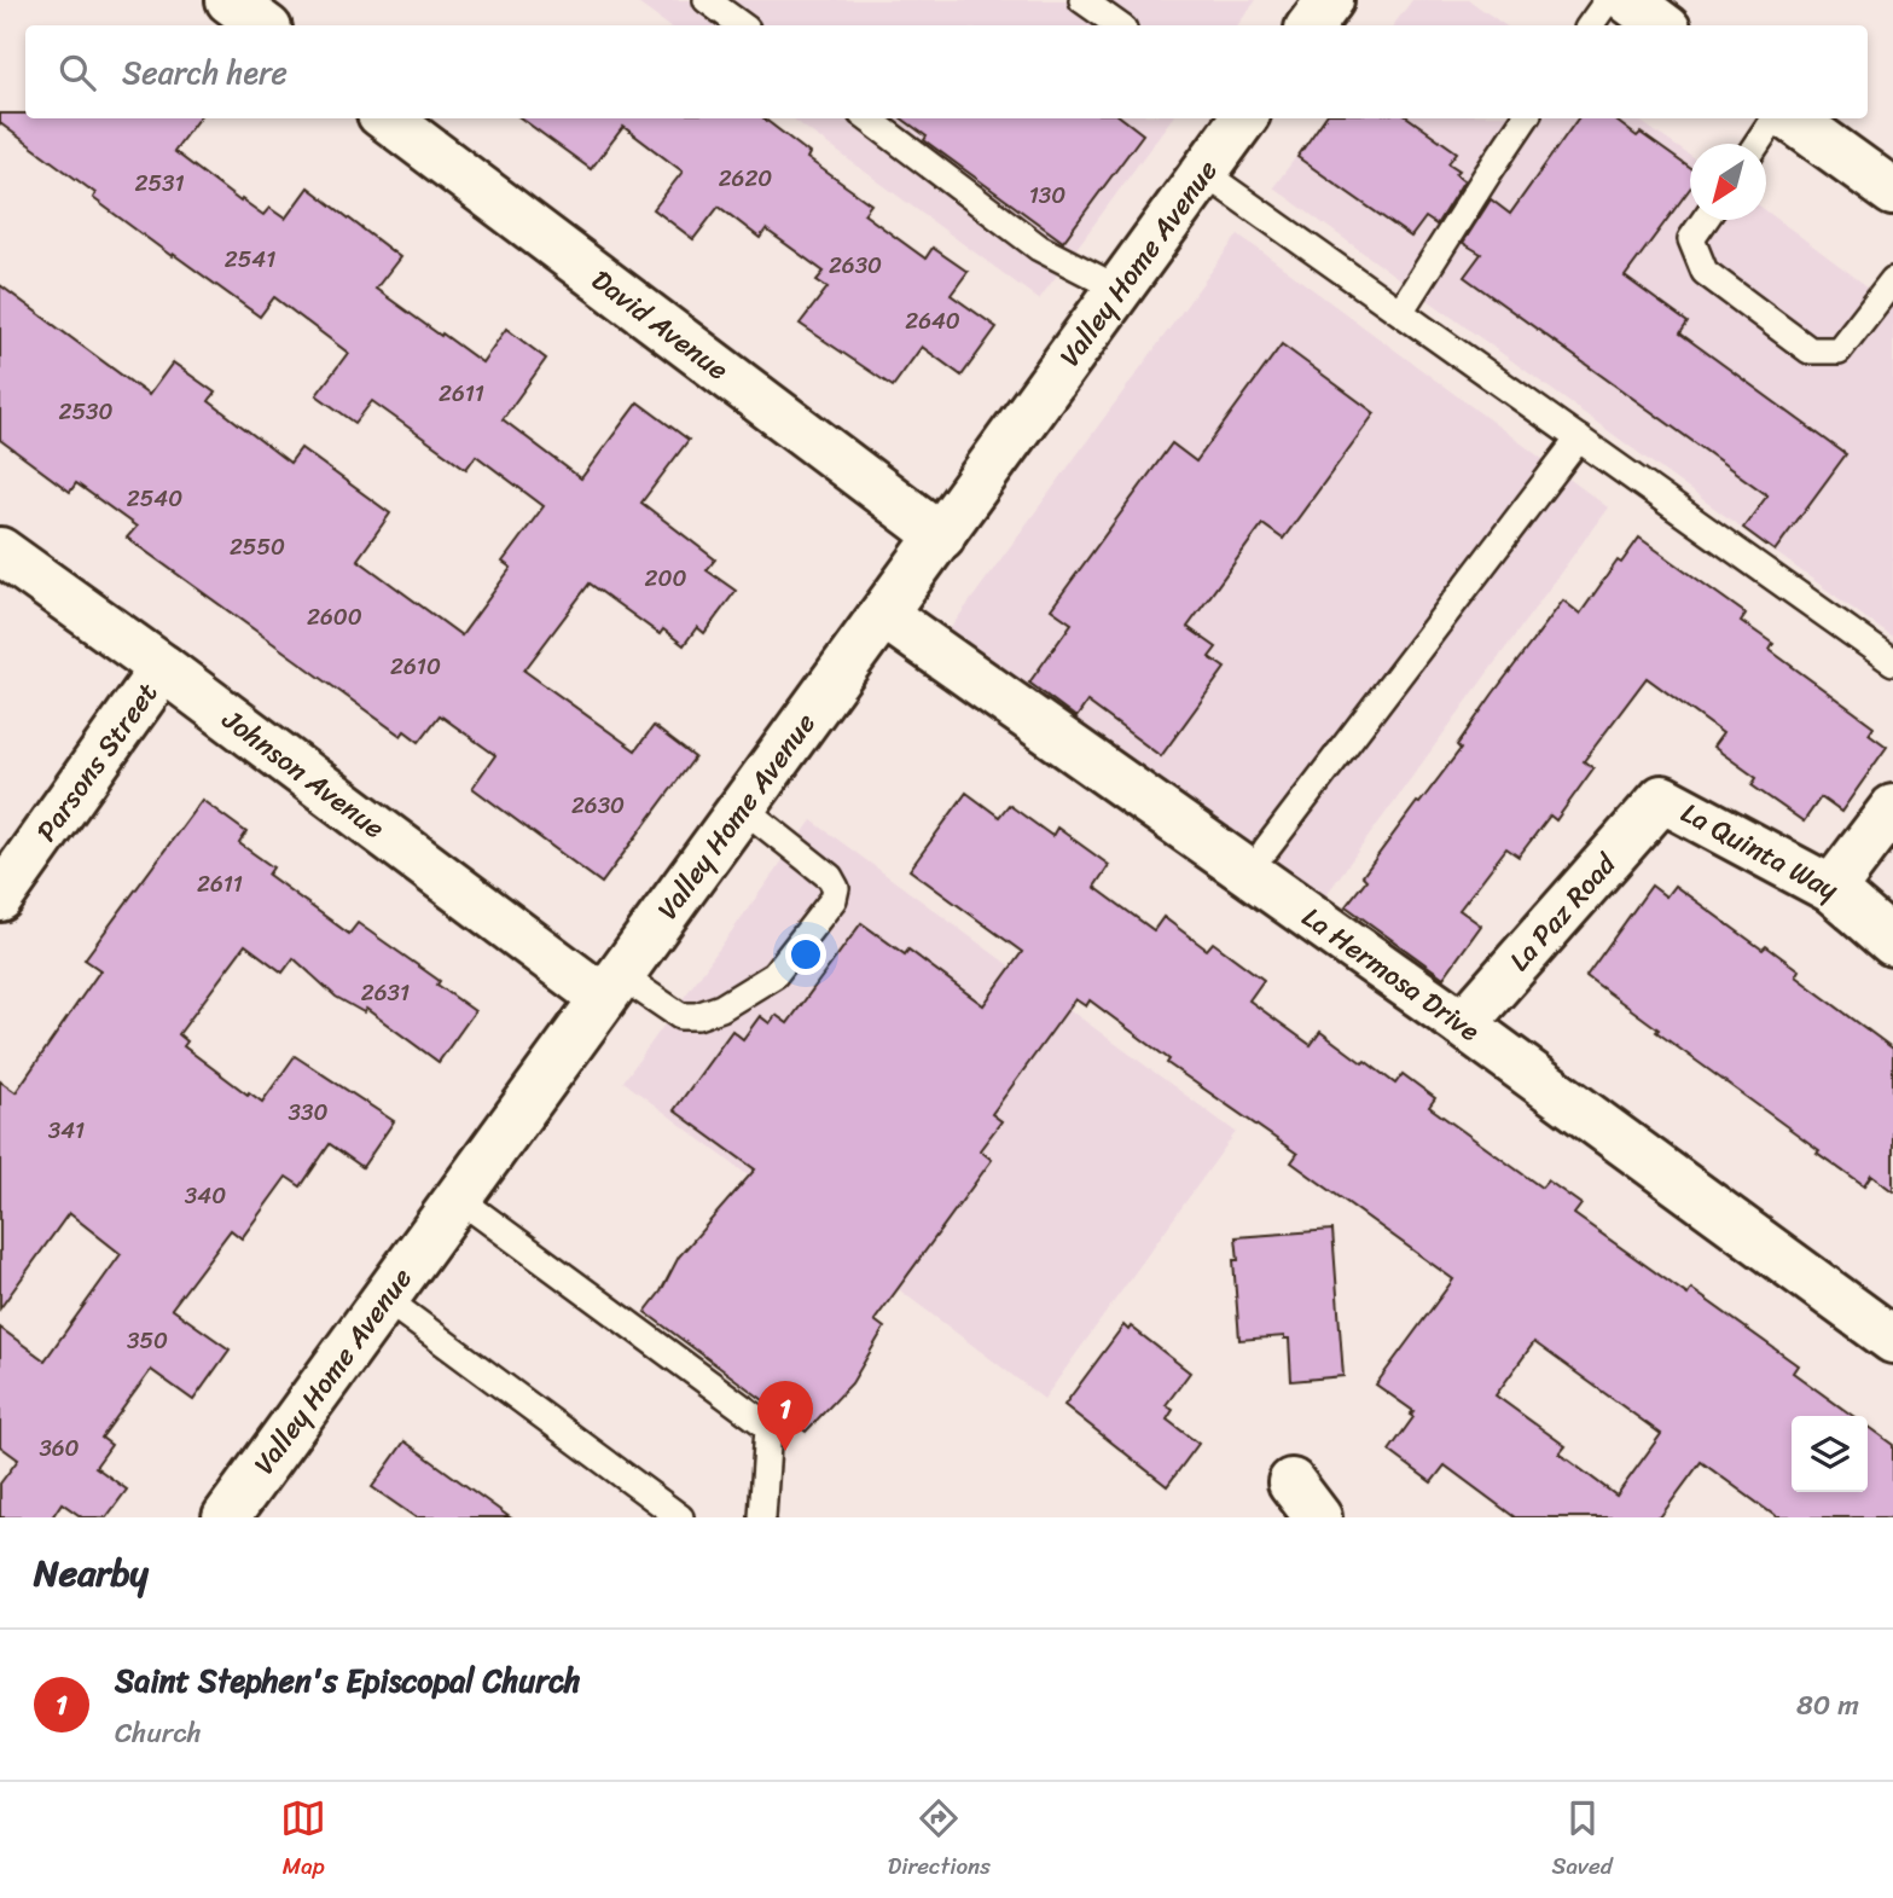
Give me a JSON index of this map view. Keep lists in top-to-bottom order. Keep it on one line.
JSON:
{"streets":{"street":["Valley Home Avenue","David Avenue","Parsons Street","Johnson Avenue","La Quinta Way","La Paz Road","La Hermosa Drive"]},"crossings":[["Valley Home Avenue","David Avenue"],["Valley Home Avenue","Johnson Avenue"],["Valley Home Avenue","La Hermosa Drive"],["Parsons Street","Johnson Avenue"],["La Quinta Way","La Paz Road"],["La Paz Road","La Hermosa Drive"]],"house_numbers":["2620","2531","130","2541","2630","2640","2611","2530","2540","2550","200","2600","2610","2630","2611","2631","330","341","340","350","360"],"north":"bottom left","page":{"search":"Search here","pins":"1","heading":"Nearby","list":[{"mark":"1","name":"Saint Stephen's Episcopal Church","note":"Church","value":"80 m"}],"nav":["Map","Directions","Saved"]}}
